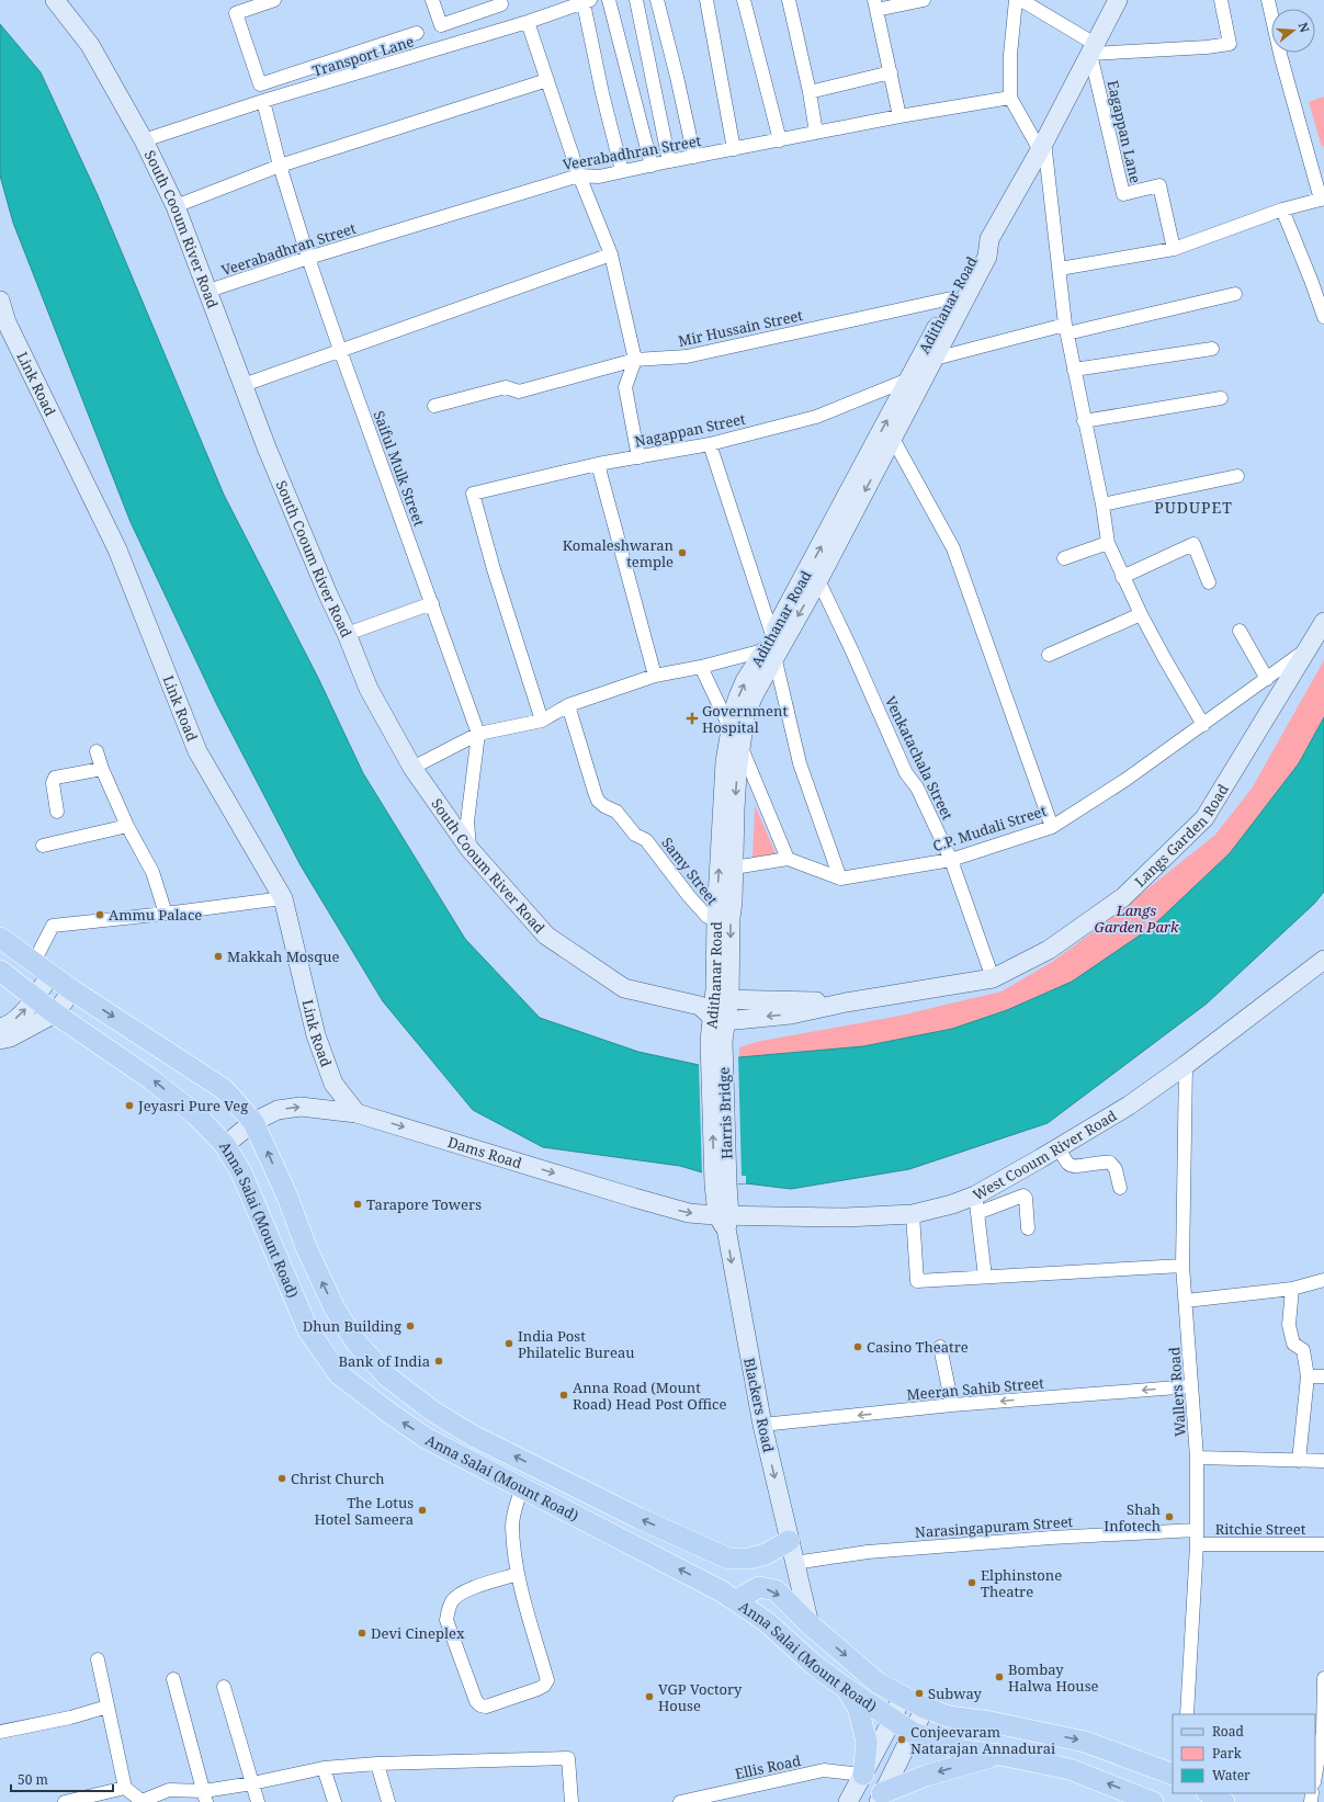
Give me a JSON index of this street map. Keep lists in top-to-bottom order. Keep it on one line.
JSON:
{"streets":{"main road":["Anna Salai (Mount Road)"],"street":["Transport Lane","Eagappan Lane","Veerabadhran Street","South Cooum River Road","Adithanar Road","Mir Hussain Street","Link Road","Nagappan Street","Saiful Mulk Street","Venkatachala Street","C.P. Mudali Street","Langs Garden Road","Samy Street","Harris Bridge","Dams Road","West Cooum River Road","Meeran Sahib Street","Wallers Road","Blackers Road","Narasingapuram Street","Ritchie Street","Ellis Road"]},"crossings":[["Transport Lane","South Cooum River Road"],["Transport Lane","Saiful Mulk Street"],["Eagappan Lane","Adithanar Road"],["Veerabadhran Street","South Cooum River Road"],["Veerabadhran Street","Saiful Mulk Street"],["South Cooum River Road","Adithanar Road"],["South Cooum River Road","Saiful Mulk Street"],["South Cooum River Road","Langs Garden Road"],["Adithanar Road","Mir Hussain Street"],["Adithanar Road","Nagappan Street"],["Adithanar Road","Venkatachala Street"],["Adithanar Road","Langs Garden Road"],["Adithanar Road","Samy Street"],["Adithanar Road","Harris Bridge"],["Link Road","Dams Road"],["Venkatachala Street","C.P. Mudali Street"],["Venkatachala Street","Langs Garden Road"],["C.P. Mudali Street","Langs Garden Road"],["Harris Bridge","Blackers Road"],["Dams Road","West Cooum River Road"],["Dams Road","Anna Salai (Mount Road)"],["Dams Road","Blackers Road"],["West Cooum River Road","Wallers Road"],["West Cooum River Road","Blackers Road"],["Anna Salai (Mount Road)","Blackers Road"],["Meeran Sahib Street","Wallers Road"],["Meeran Sahib Street","Blackers Road"],["Wallers Road","Narasingapuram Street"],["Wallers Road","Ritchie Street"],["Blackers Road","Narasingapuram Street"]],"one_way":["Dams Road","Meeran Sahib Street","Blackers Road"],"districts":["PUDUPET"],"parks":["Langs Garden Park"],"places":{"other":["Komaleshwaran temple","Ammu Palace","Makkah Mosque","Jeyasri Pure Veg","Tarapore Towers","Dhun Building","India Post Philatelic Bureau","Casino Theatre","Bank of India","Anna Road (Mount Road) Head Post Office","Christ Church","The Lotus Hotel Sameera","Shah Infotech","Elphinstone Theatre","Devi Cineplex","Bombay Halwa House","Subway","VGP Voctory House","Conjeevaram Natarajan Annadurai"],"health":["Government Hospital"]},"legend":["Road","Park","Water"],"scale_bar":"50 m","north":"right"}
